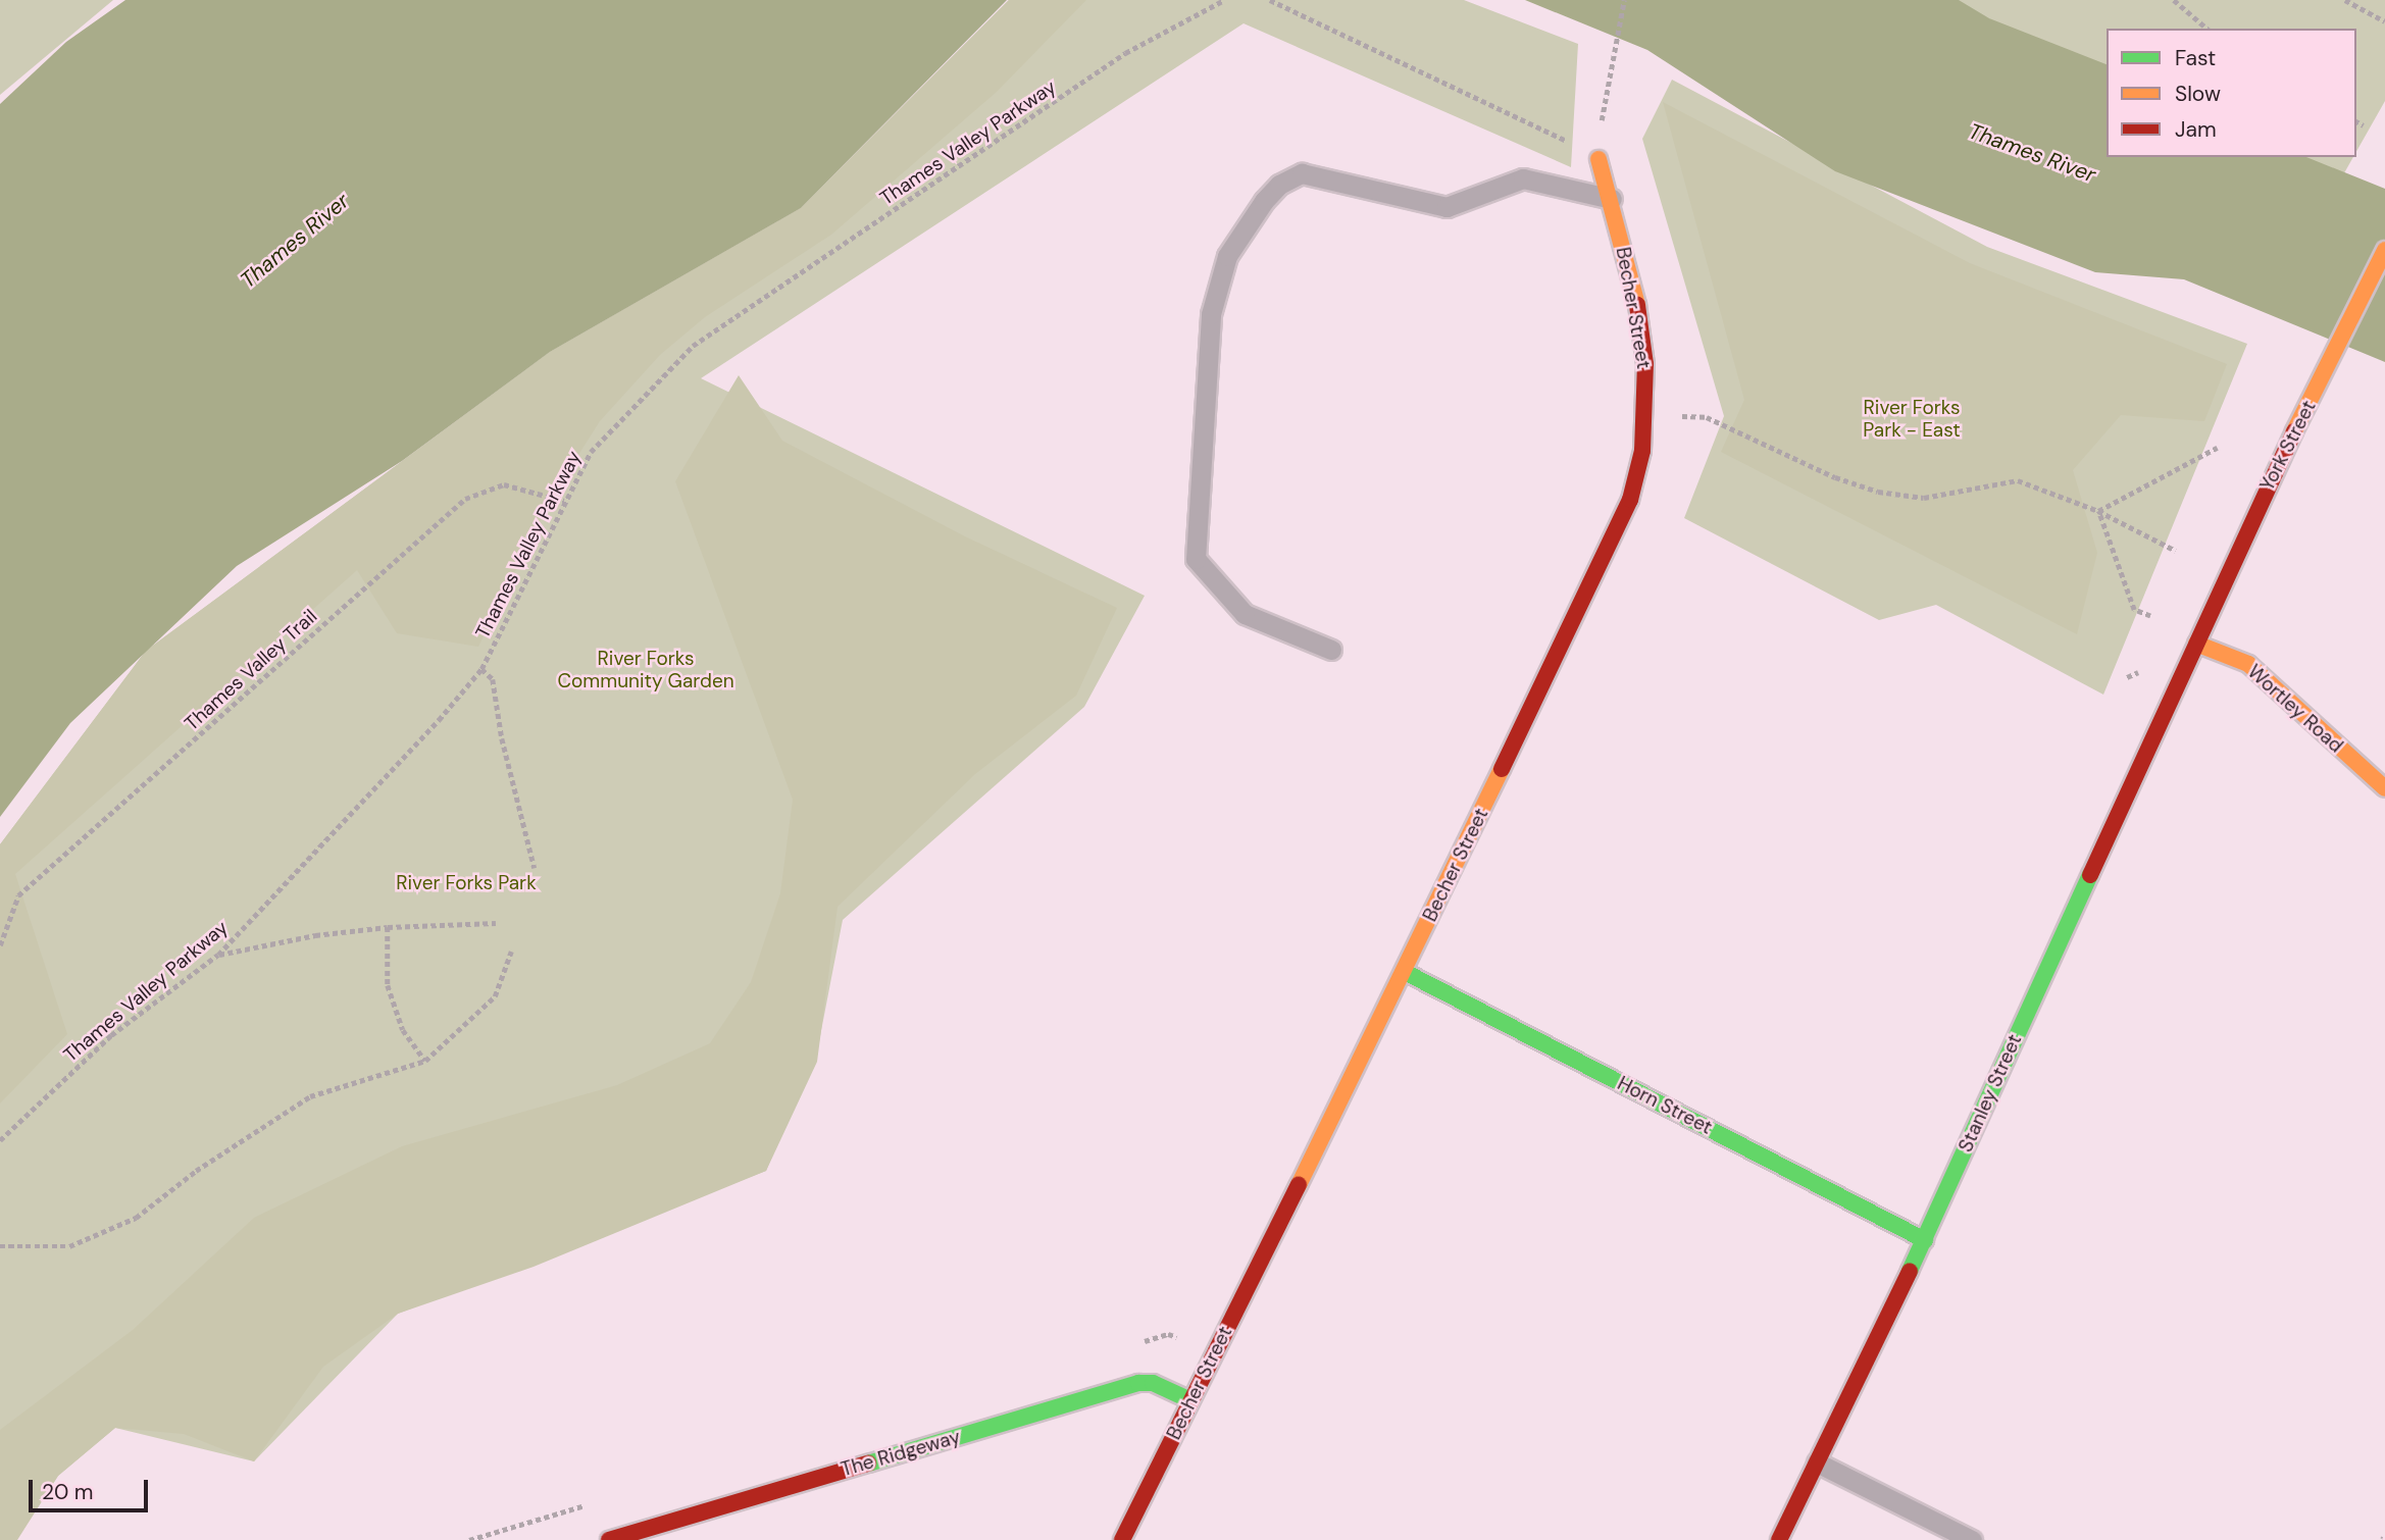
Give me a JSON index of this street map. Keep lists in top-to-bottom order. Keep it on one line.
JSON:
{"streets":{"street":["Becher Street","York Street","Wortley Road","Stanley Street","Horn Street","The Ridgeway"],"path":["Thames Valley Parkway","Thames Valley Trail"]},"crossings":[["Thames Valley Parkway","Thames Valley Trail"],["Becher Street","Horn Street"],["Becher Street","The Ridgeway"],["York Street","Wortley Road"],["York Street","Stanley Street"],["Wortley Road","Stanley Street"],["Stanley Street","Horn Street"]],"water":["Thames River"],"parks":["River Forks Park - East","River Forks Community Garden","River Forks Park"],"legend":["Fast","Slow","Jam"],"scale_bar":"20 m"}
